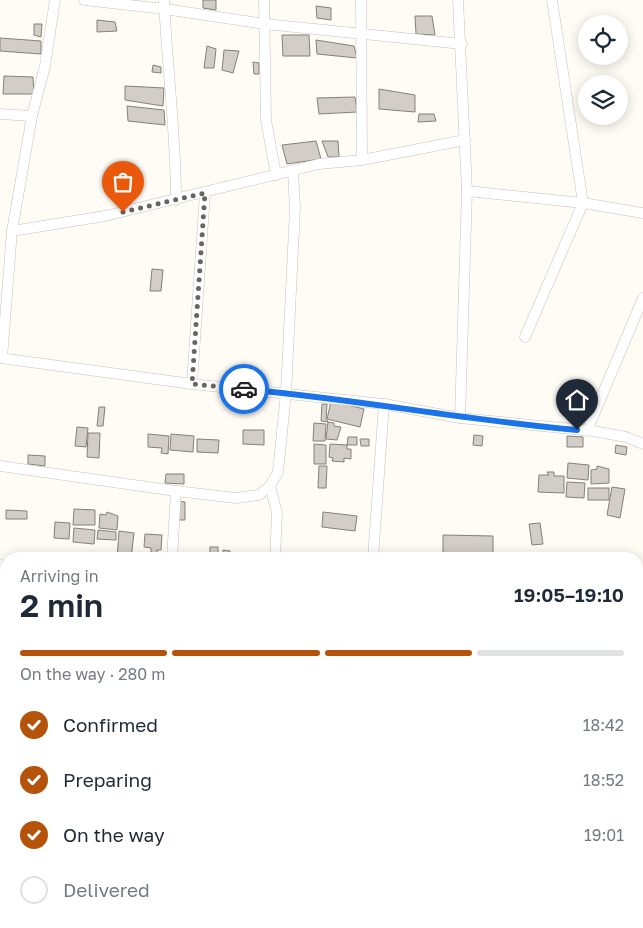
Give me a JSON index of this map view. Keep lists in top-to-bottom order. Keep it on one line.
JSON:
{"page":{"heading":["2 min","Arriving in","19:05–19:10"],"bar":"On the way · 280 m","list":[["Confirmed","18:42"],["Preparing","18:52"],["On the way","19:01"],"Delivered"]}}
